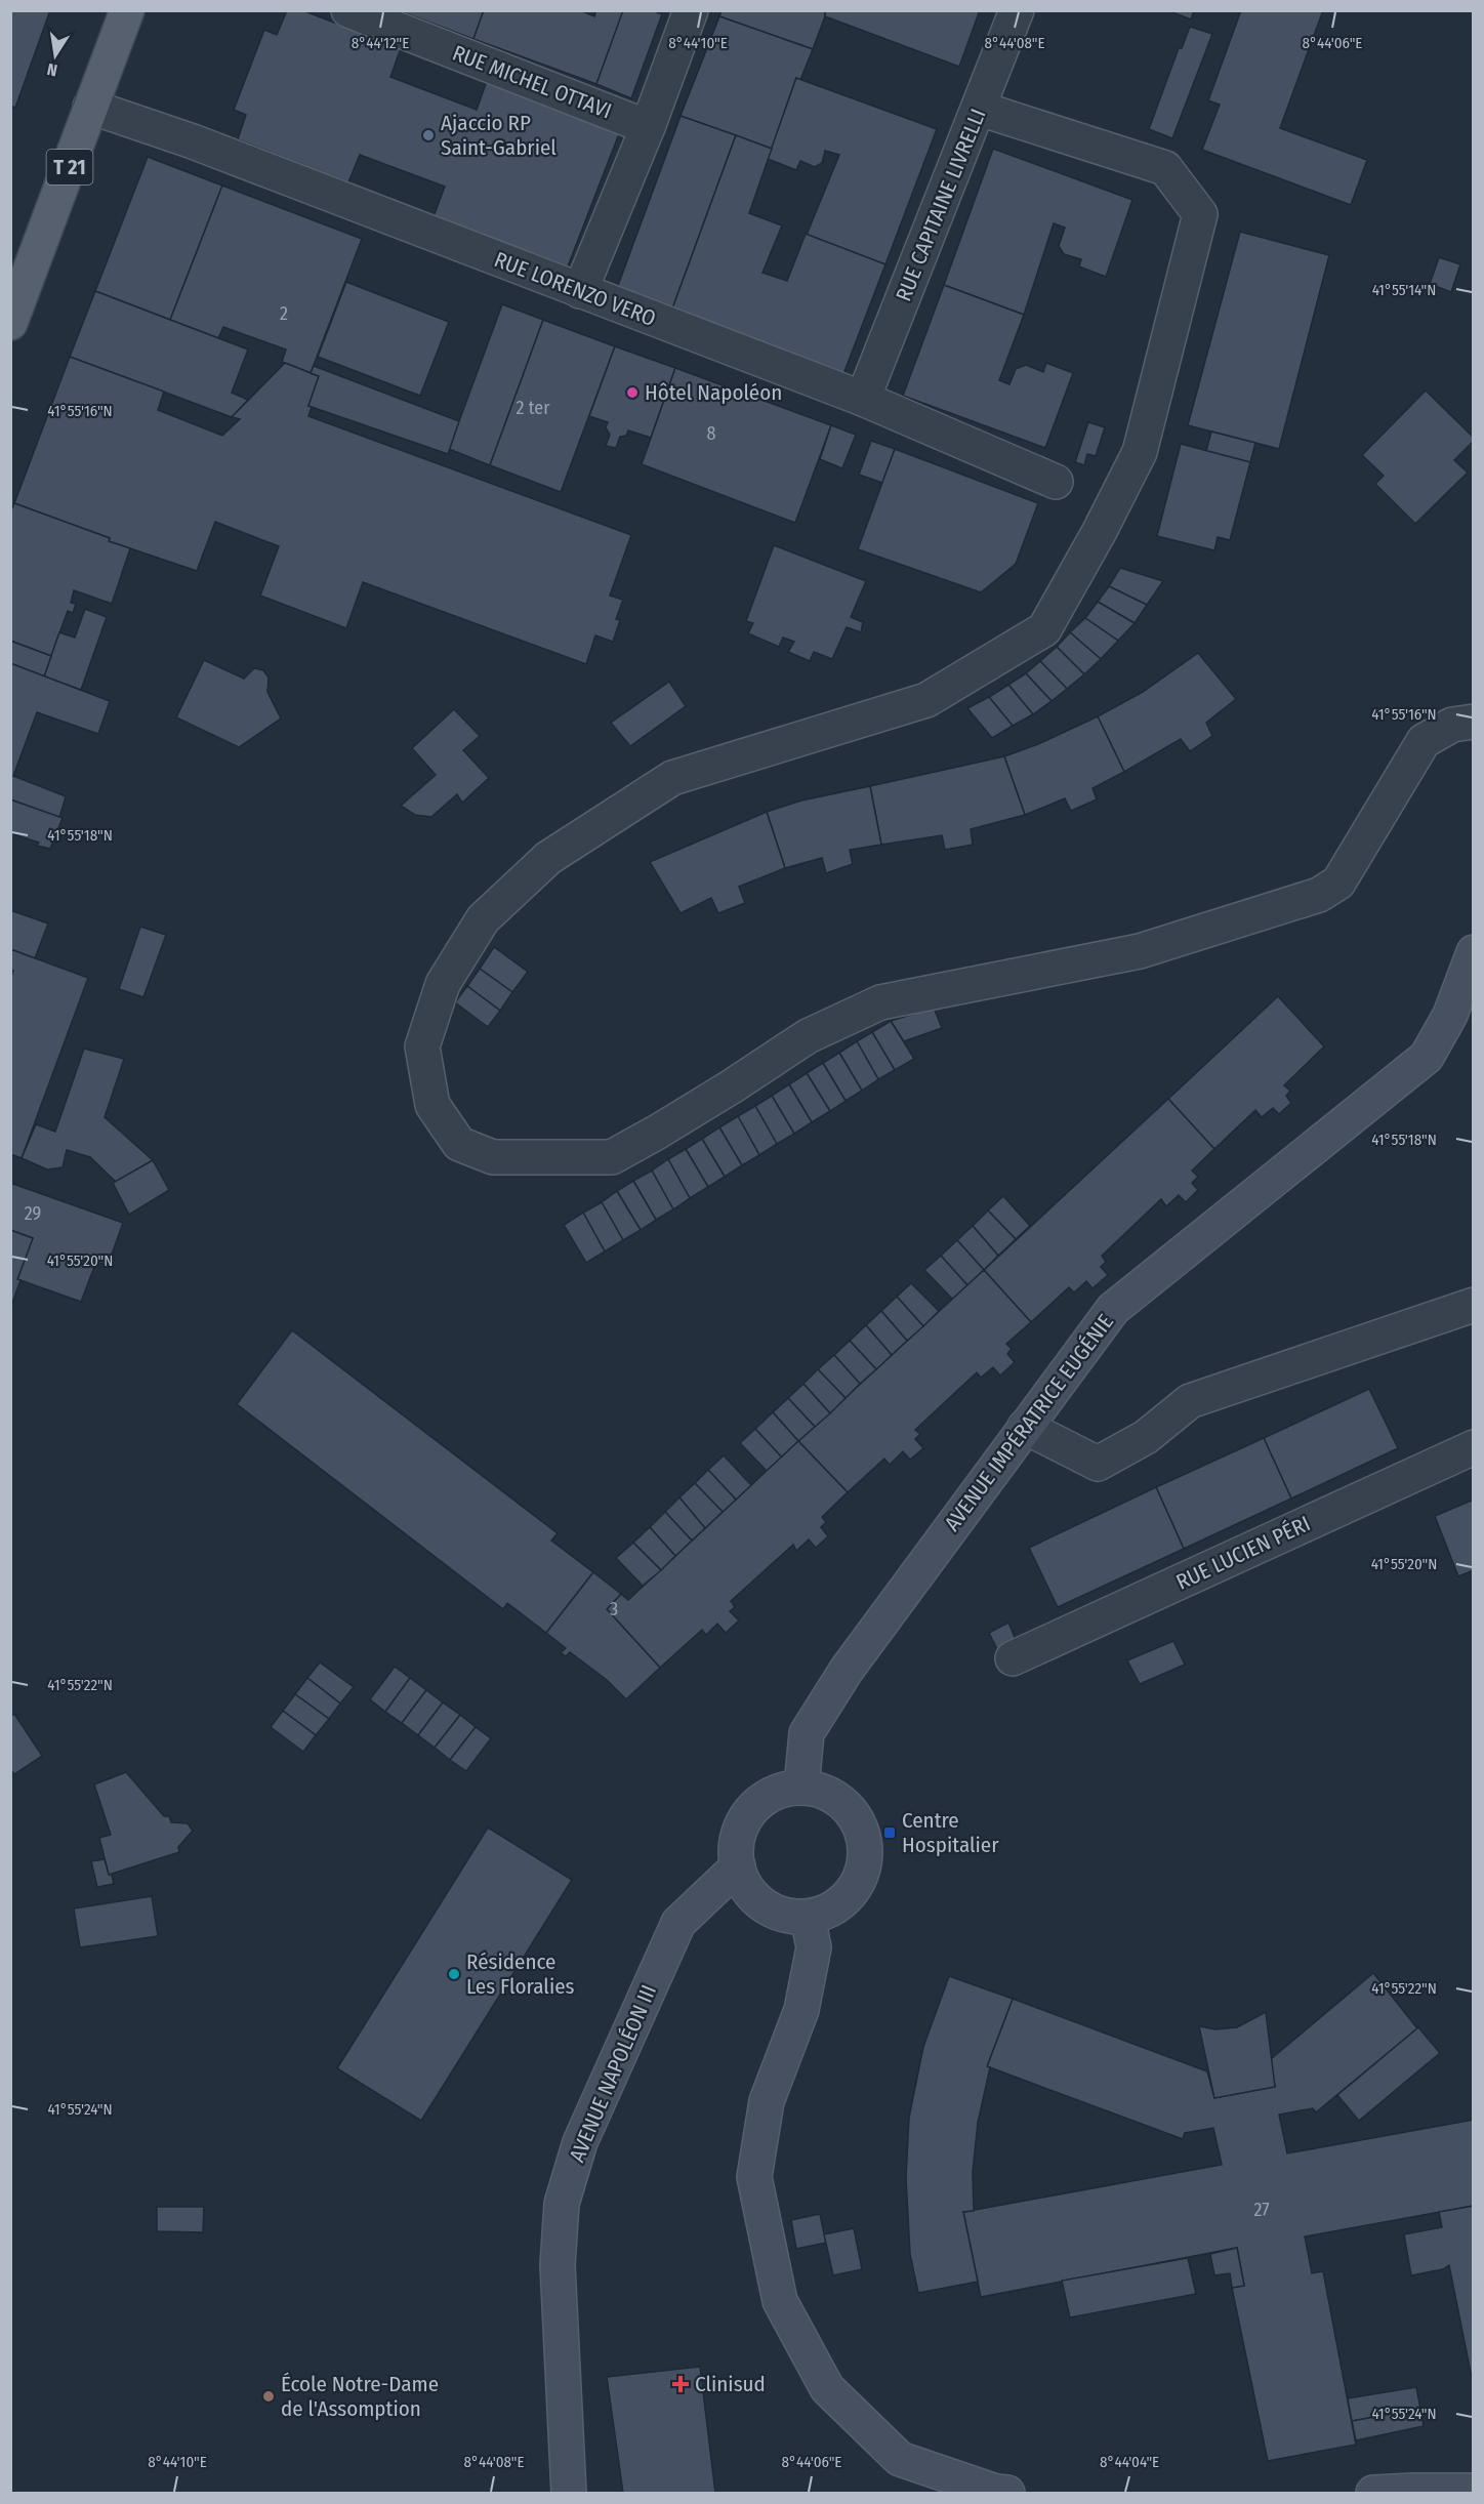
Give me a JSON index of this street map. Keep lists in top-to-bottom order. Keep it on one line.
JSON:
{"streets":{"main road":["T 21","AVENUE IMPÉRATRICE EUGÉNIE","AVENUE NAPOLÉON III"],"street":["RUE MICHEL OTTAVI","RUE CAPITAINE LIVRELLI","RUE LORENZO VERO","RUE LUCIEN PÉRI"]},"crossings":[["T 21","RUE LORENZO VERO"],["RUE CAPITAINE LIVRELLI","RUE LORENZO VERO"],["AVENUE IMPÉRATRICE EUGÉNIE","AVENUE NAPOLÉON III"]],"places":{"other":["Ajaccio RP Saint-Gabriel","Hôtel Napoléon","Résidence Les Floralies","École Notre-Dame de l'Assomption"],"transit":["Centre Hospitalier"],"health":["Clinisud"]},"house_numbers":["2","2 ter","8","29","3","27"],"north":"bottom","coordinates":["8°44'12\"E","8°44'10\"E","8°44'08\"E","8°44'06\"E","41°55'14\"N","41°55'16\"N","41°55'18\"N","41°55'20\"N","41°55'22\"N","41°55'24\"N","8°44'04\"E"]}
